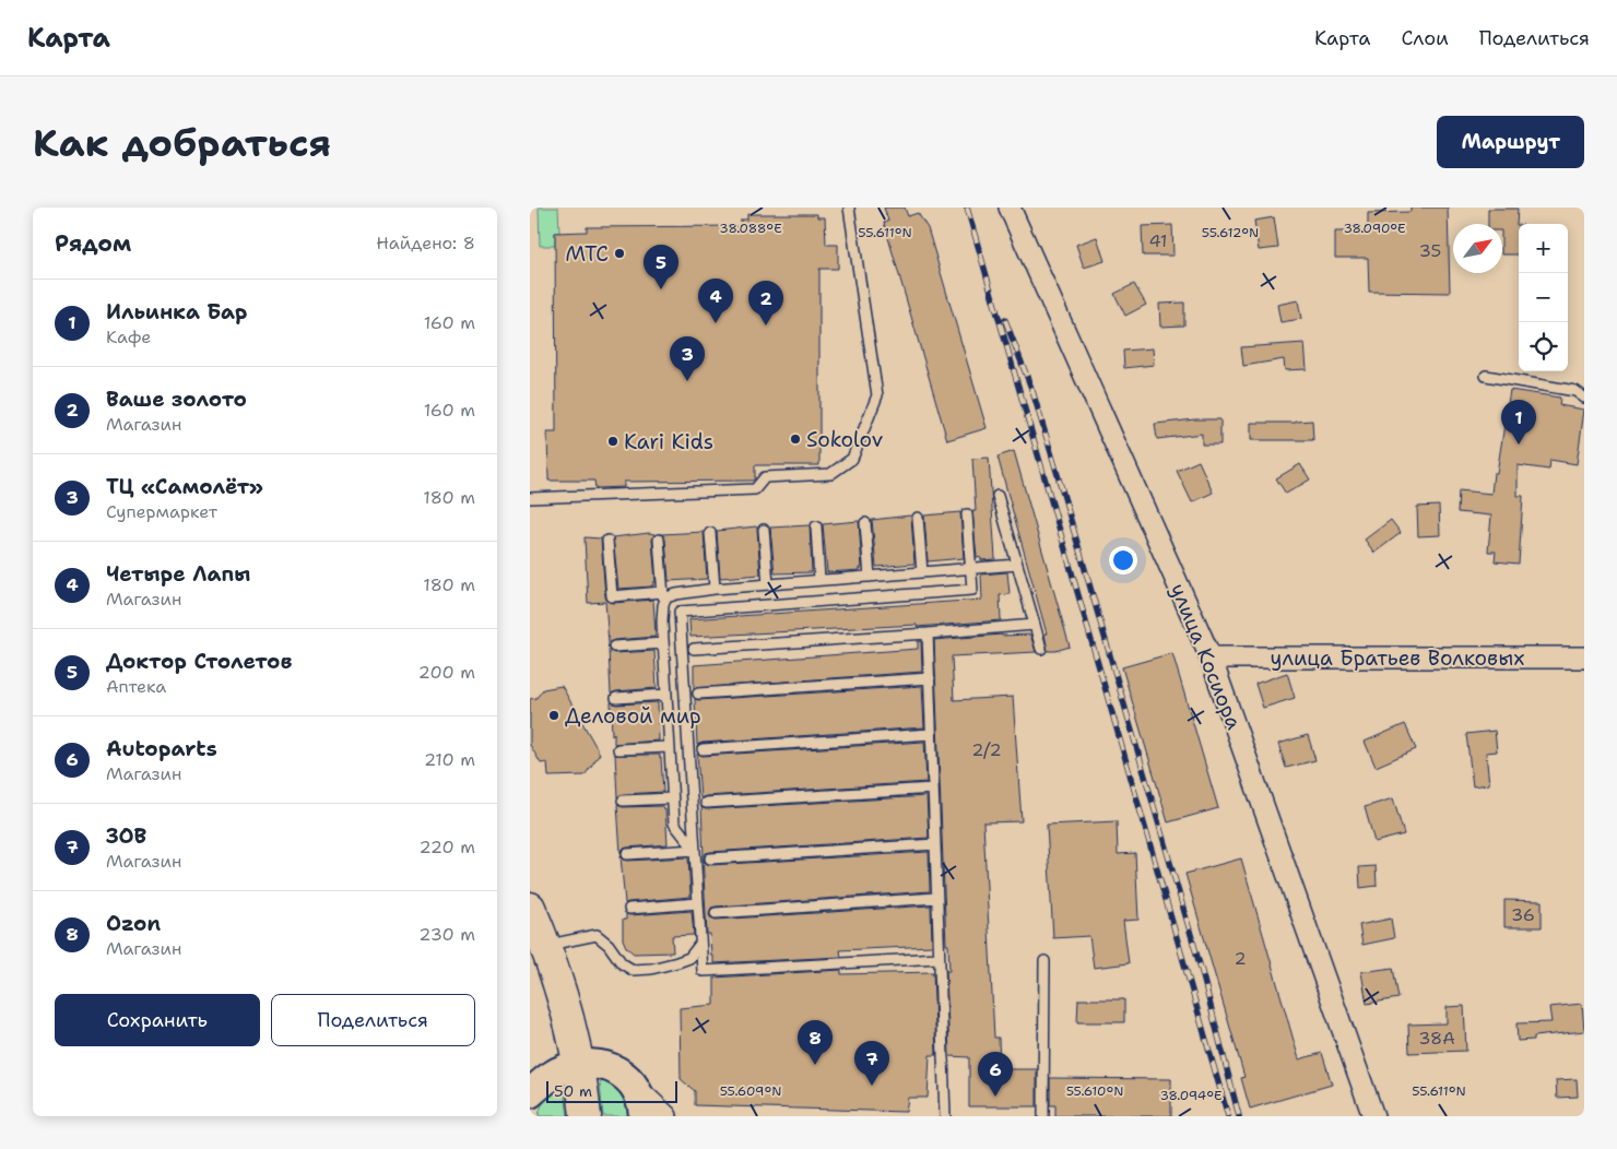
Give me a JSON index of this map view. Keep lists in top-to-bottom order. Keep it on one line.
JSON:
{"streets":{"street":["улица Косиора","улица Братьев Волковых"]},"crossings":[["улица Косиора","улица Братьев Волковых"]],"places":["МТС","Sokolov","Kari Kids","Деловой мир"],"house_numbers":["41","35","2/2","36","2","38А"],"scale_bar":"50 m","north":"top right","page":{"header":"Карта","nav":["Карта","Слои","Поделиться"],"buttons":["Маршрут",["Сохранить","Поделиться"]],"title":"Как добраться","heading":["Рядом","Найдено: 8"],"map_buttons":["+","−"],"pins":["5","4","2","3","1","8","7","6"],"list":[{"mark":"1","name":"Ильинка Бар","note":"Кафе","value":"160 m"},{"mark":"2","name":"Ваше золото","note":"Магазин","value":"160 m"},{"mark":"3","name":"ТЦ «Самолёт»","note":"Супермаркет","value":"180 m"},{"mark":"4","name":"Четыре Лапы","note":"Магазин","value":"180 m"},{"mark":"5","name":"Доктор Столетов","note":"Аптека","value":"200 m"},{"mark":"6","name":"Autoparts","note":"Магазин","value":"210 m"},{"mark":"7","name":"ЗОВ","note":"Магазин","value":"220 m"},{"mark":"8","name":"Ozon","note":"Магазин","value":"230 m"}],"scale":"50 m"},"coordinates":["38.088°E","38.090°E","55.612°N","55.611°N","55.609°N","55.610°N","38.094°E"]}
